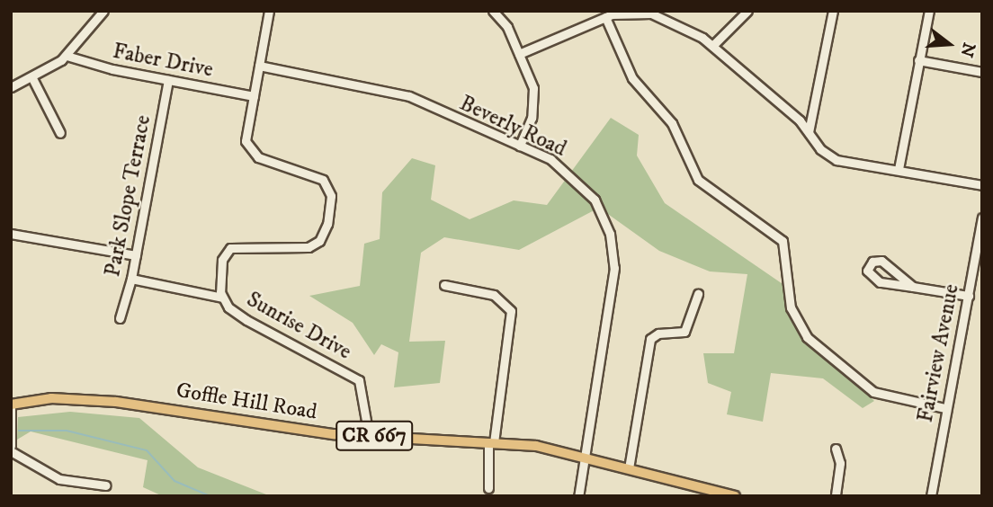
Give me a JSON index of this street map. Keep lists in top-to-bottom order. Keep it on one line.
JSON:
{"streets":{"main road":["Goffle Hill Road","CR 667"],"street":["Faber Drive","Beverly Road","Park Slope Terrace","Sunrise Drive","Fairview Avenue"]},"crossings":[["Faber Drive","Park Slope Terrace"],["Faber Drive","Sunrise Drive"],["Beverly Road","Sunrise Drive"],["Beverly Road","Goffle Hill Road"],["Sunrise Drive","Goffle Hill Road"]],"north":"right"}
